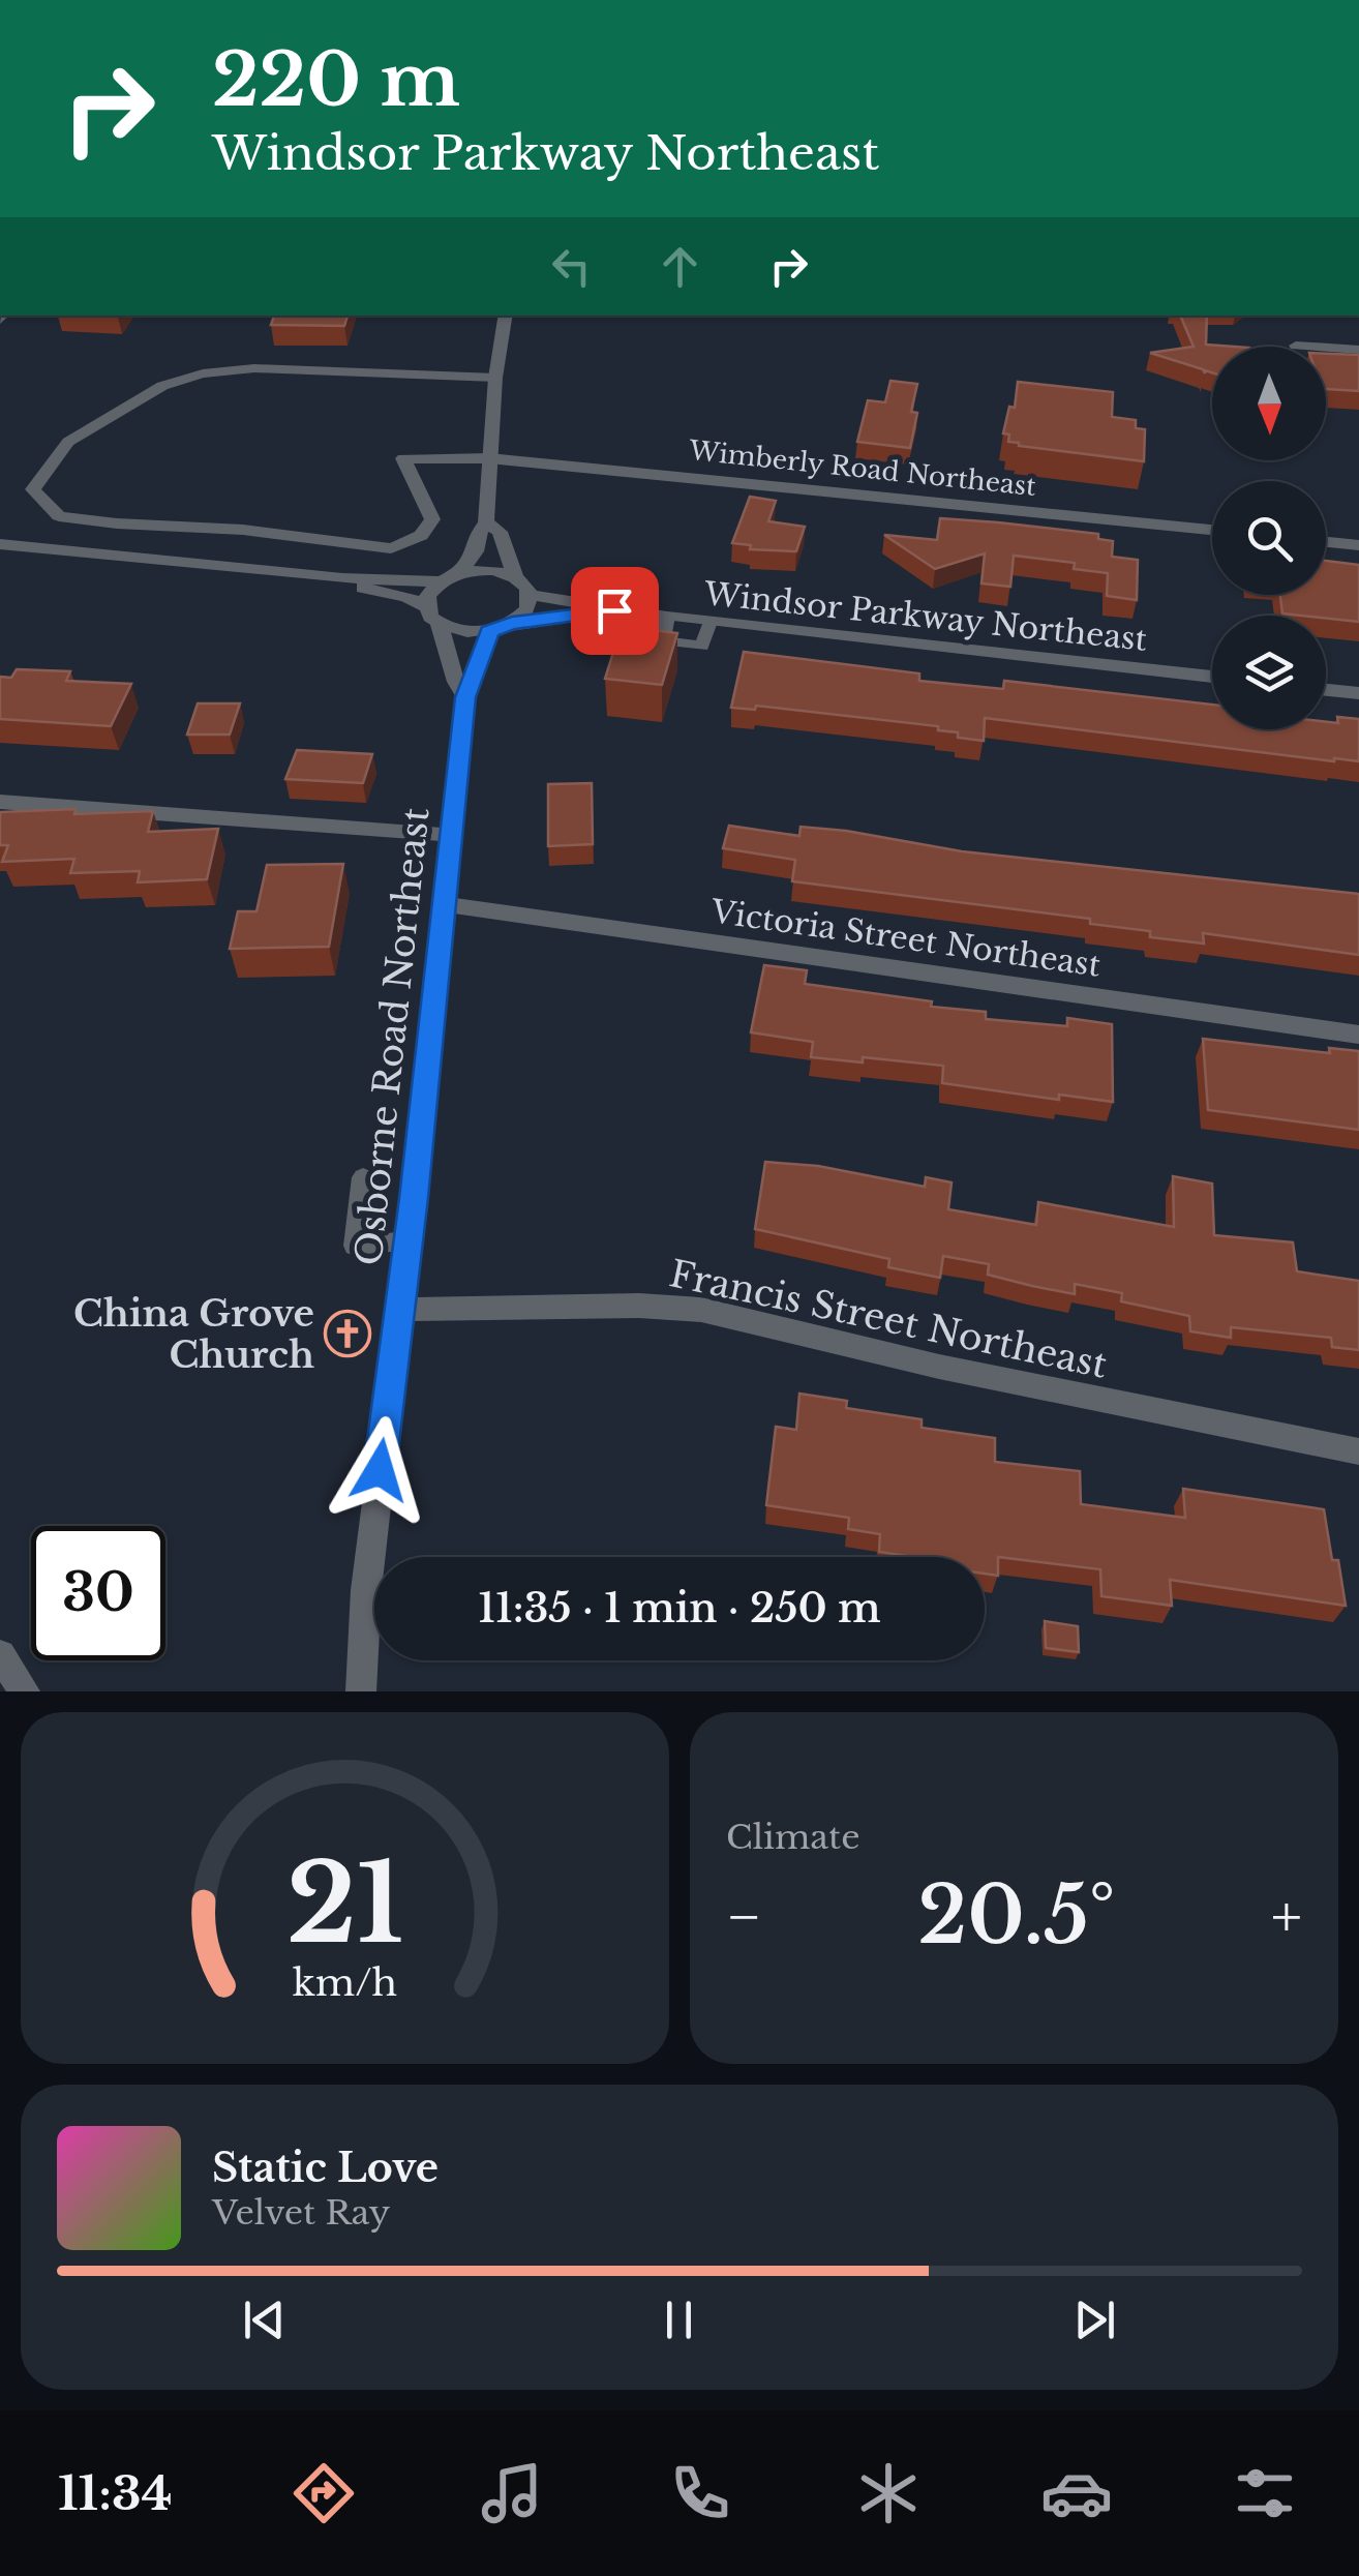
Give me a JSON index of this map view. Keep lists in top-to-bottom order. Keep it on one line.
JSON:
{"streets":{"street":["Wimberly Road Northeast","Windsor Parkway Northeast","Victoria Street Northeast","Osborne Road Northeast","Francis Street Northeast"]},"crossings":[["Windsor Parkway Northeast","Osborne Road Northeast"],["Victoria Street Northeast","Osborne Road Northeast"],["Osborne Road Northeast","Francis Street Northeast"]],"places":{"church":["China Grove Church"]},"north":"bottom","page":{"turn":["220 m","Windsor Parkway Northeast"],"limit":"30","trip":"11:35 · 1 min · 250 m","tile":"Climate","heat":["−","20.5°","+"],"song":["Static Love","Velvet Ray"],"tabs":"11:34","gauge":["21","km/h"]}}
